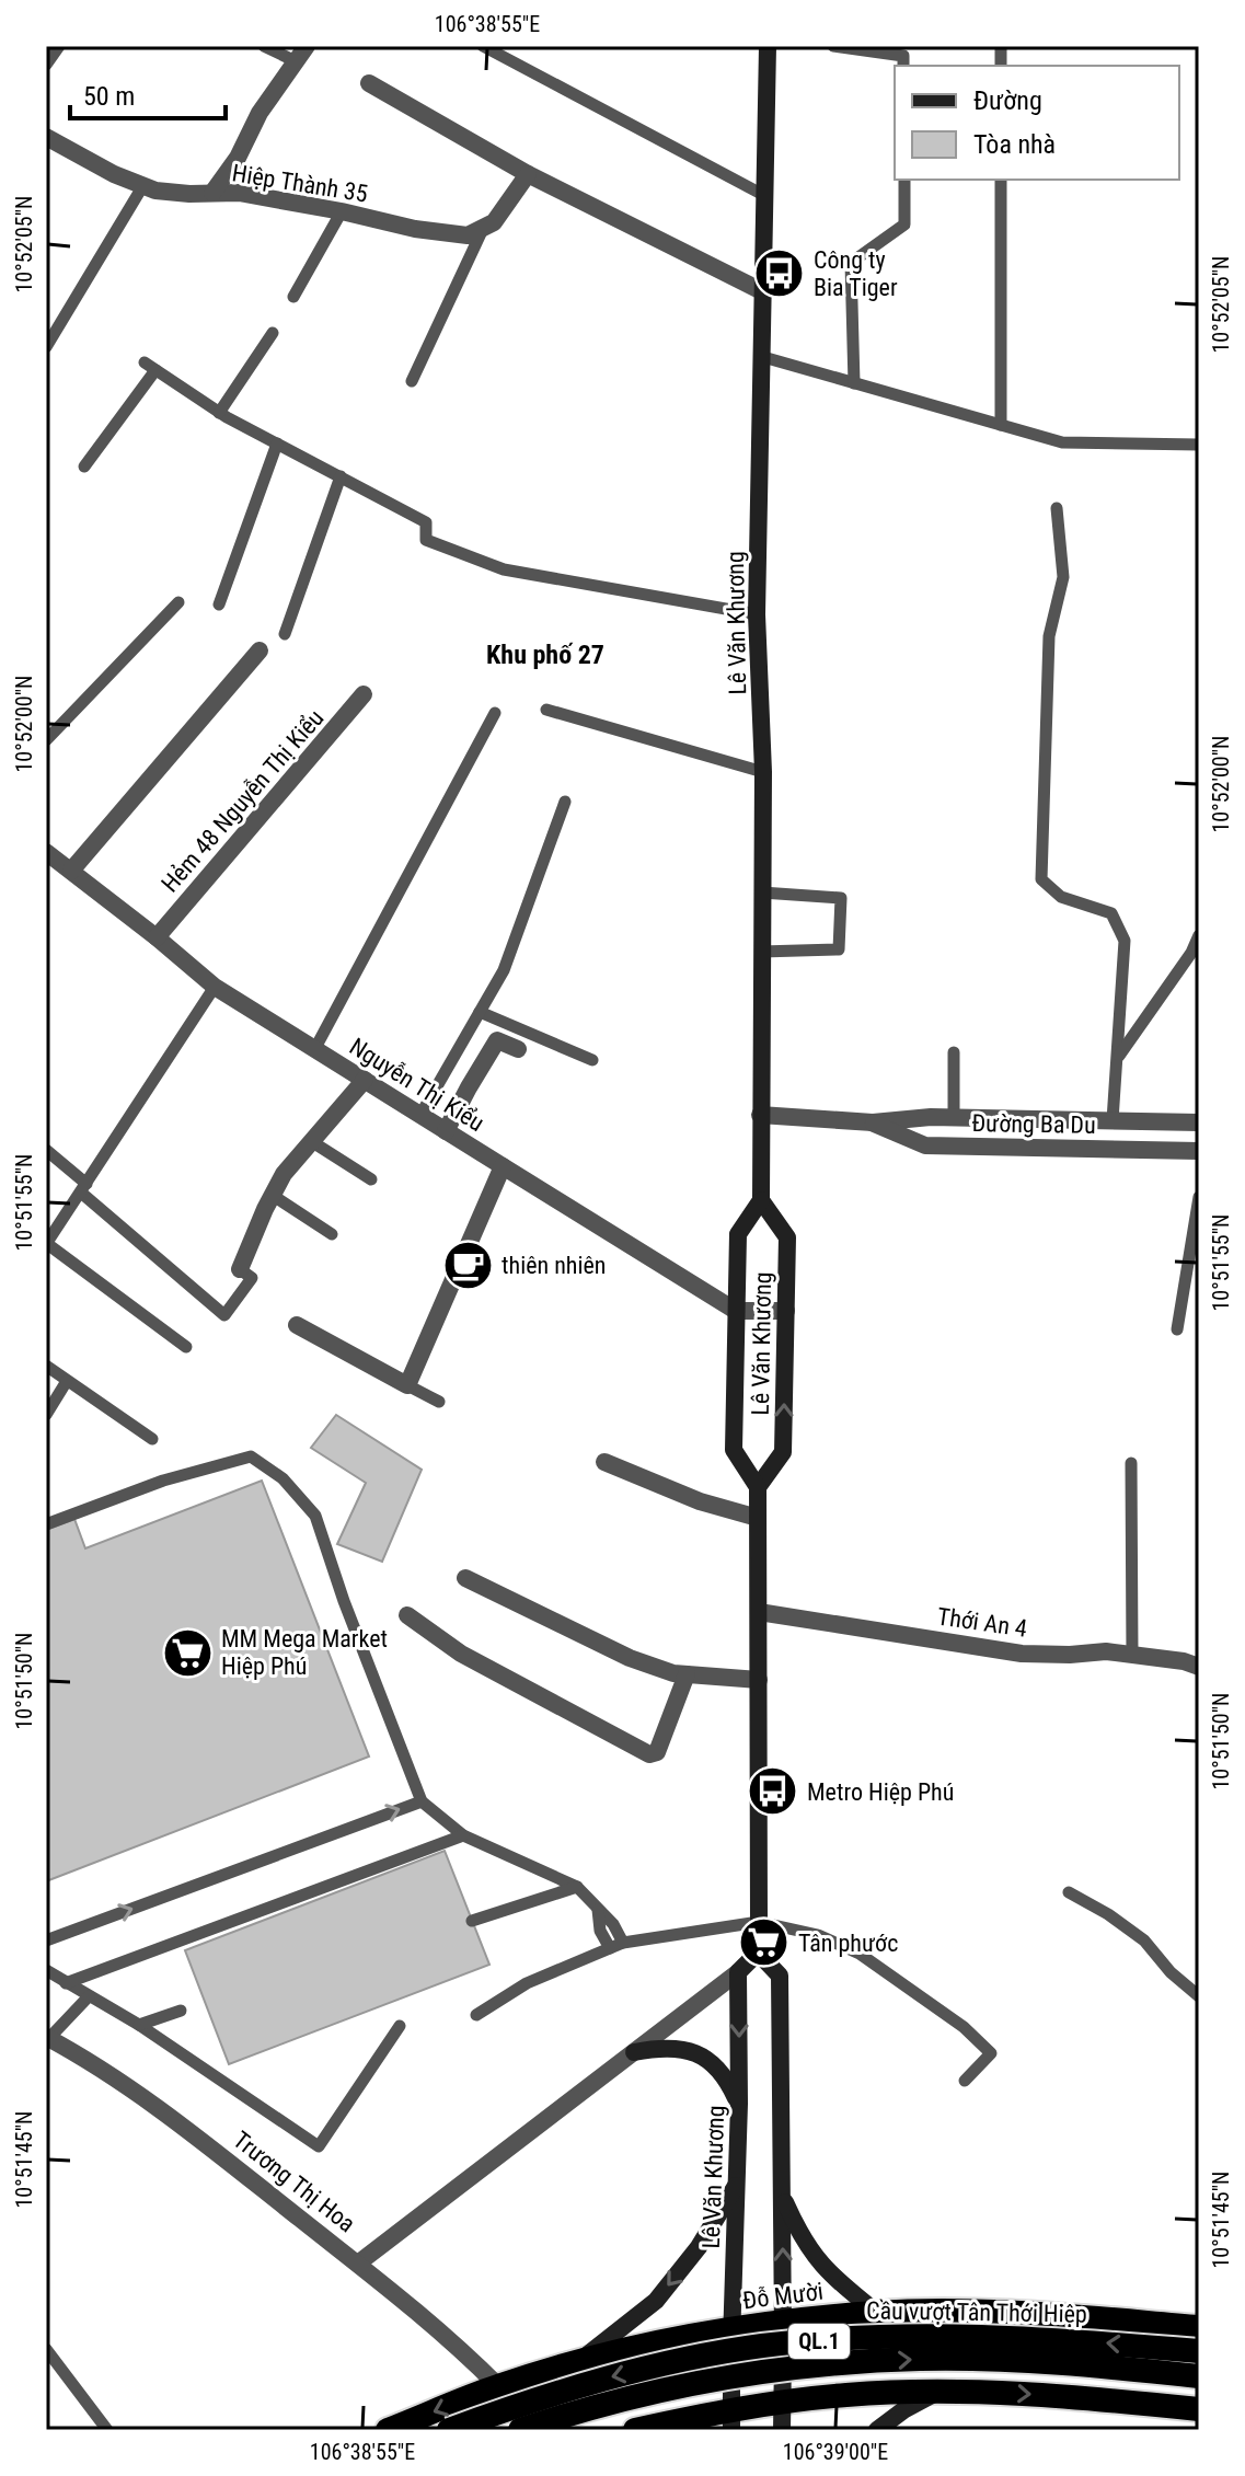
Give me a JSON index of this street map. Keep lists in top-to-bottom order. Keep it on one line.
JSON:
{"streets":{"highway":["Đỗ Mười","Cầu vượt Tân Thới Hiệp","QL.1"],"main road":["Lê Văn Khương"],"street":["Hiệp Thành 35","Hẻm 48 Nguyễn Thị Kiểu","Nguyễn Thị Kiểu","Đường Ba Du","Thới An 4","Trương Thị Hoa"]},"crossings":[["Lê Văn Khương","Nguyễn Thị Kiểu"],["Lê Văn Khương","Đường Ba Du"],["Lê Văn Khương","Đỗ Mười"],["Lê Văn Khương","QL.1"],["Hẻm 48 Nguyễn Thị Kiểu","Nguyễn Thị Kiểu"],["Trương Thị Hoa","Đỗ Mười"]],"districts":["Khu phố 27"],"places":{"bus stop":["Công ty Bia Tiger","Metro Hiệp Phú"],"cafe":["thiên nhiên"],"supermarket":["MM Mega Market Hiệp Phú","Tân phước"]},"legend":["Đường","Tòa nhà"],"scale_bar":"50 m","coordinates":["106°38'55\"E","10°52'05\"N","10°52'00\"N","10°51'55\"N","10°51'50\"N","10°51'45\"N","106°39'00\"E"]}
